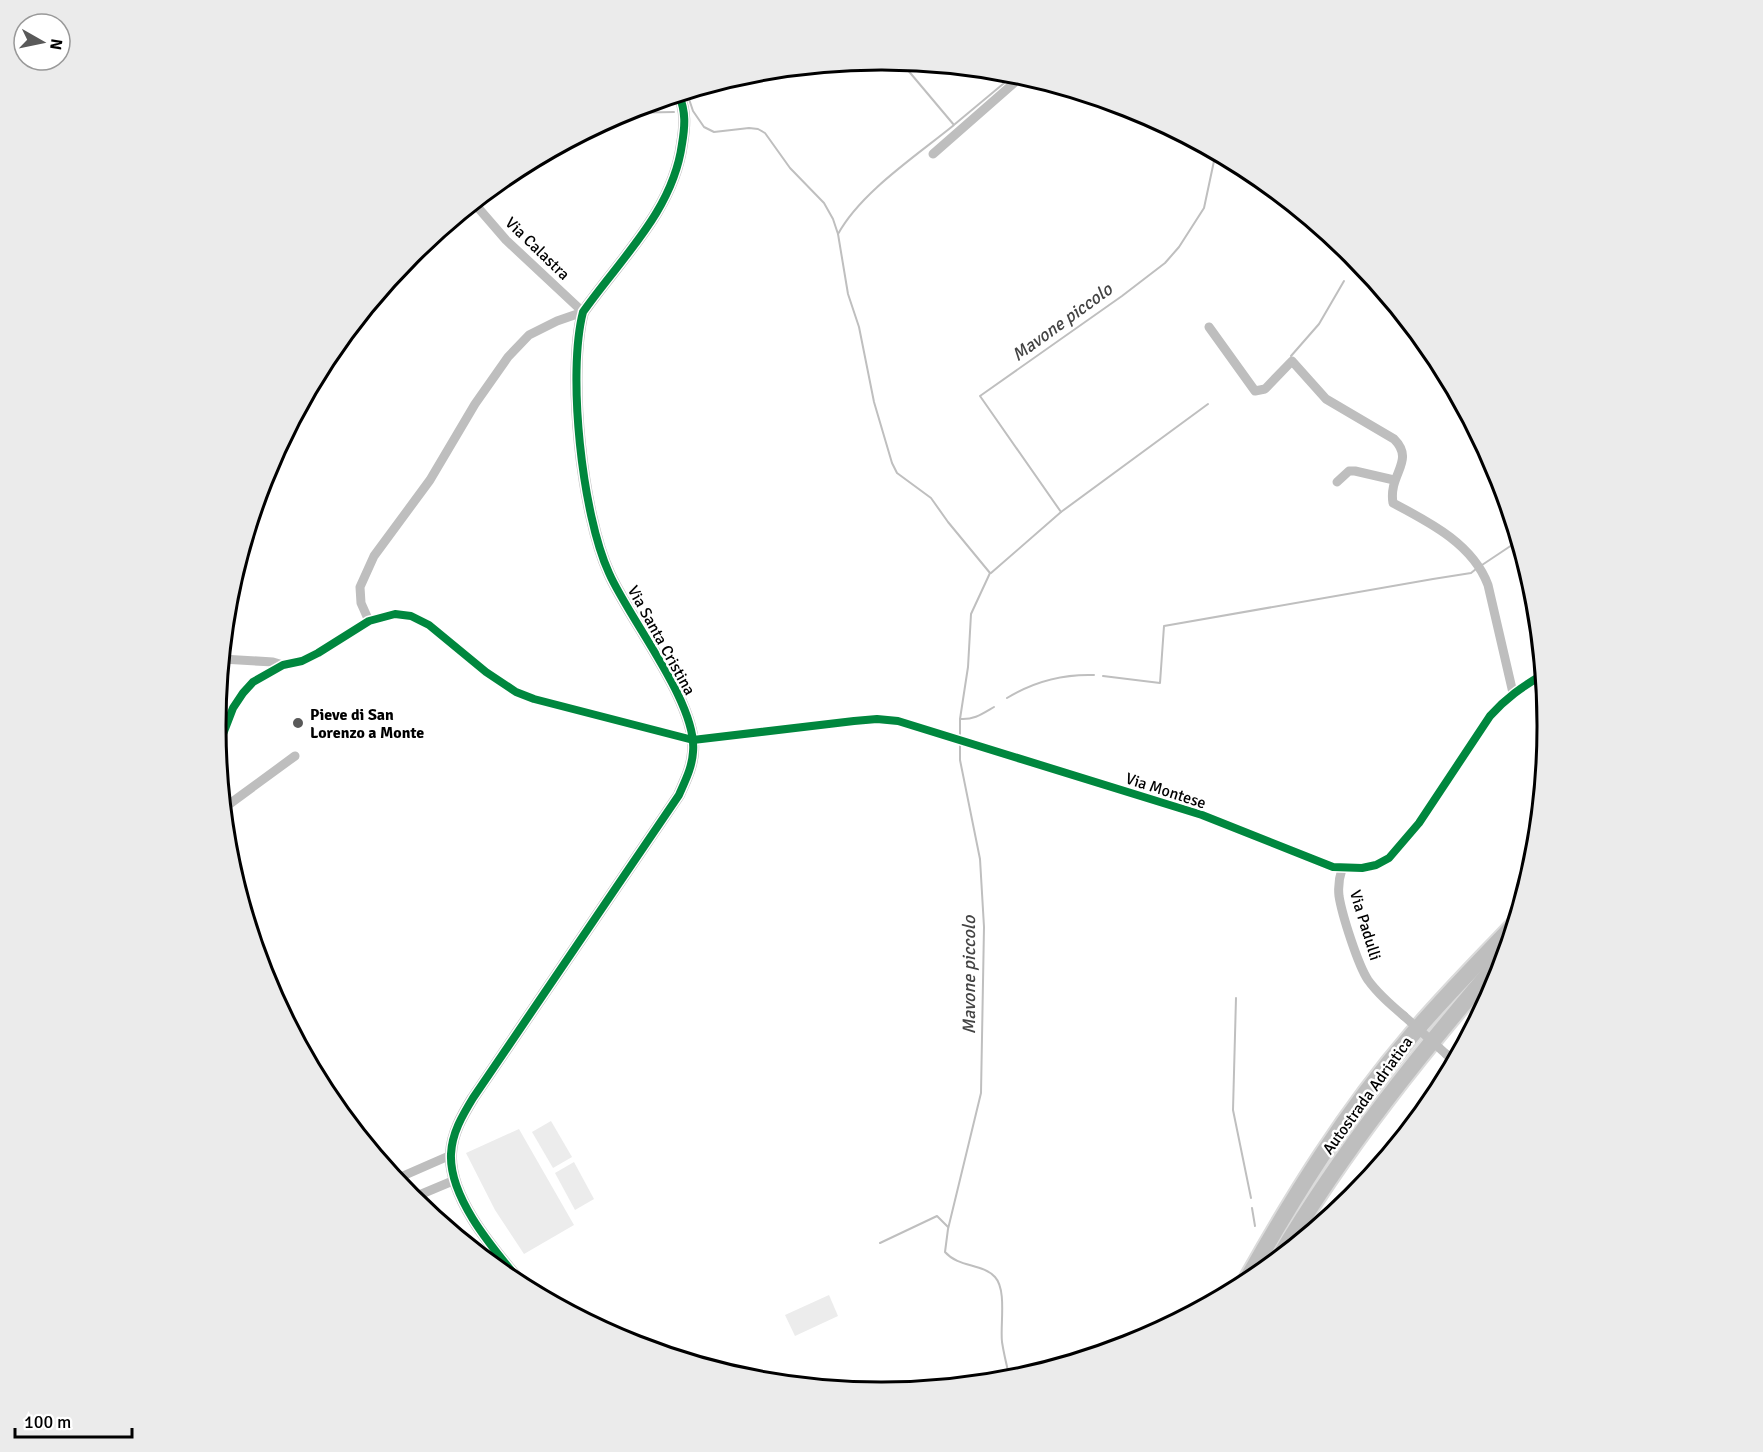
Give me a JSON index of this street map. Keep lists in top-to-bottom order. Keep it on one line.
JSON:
{"streets":{"highway":["Autostrada Adriatica"],"street":["Via Calastra","Via Santa Cristina","Via Montese","Via Padulli"]},"crossings":[["Via Calastra","Via Santa Cristina"],["Via Santa Cristina","Via Montese"],["Via Montese","Via Padulli"]],"water":["Mavone piccolo"],"places":["Pieve di San Lorenzo a Monte"],"scale_bar":"100 m","north":"right"}
